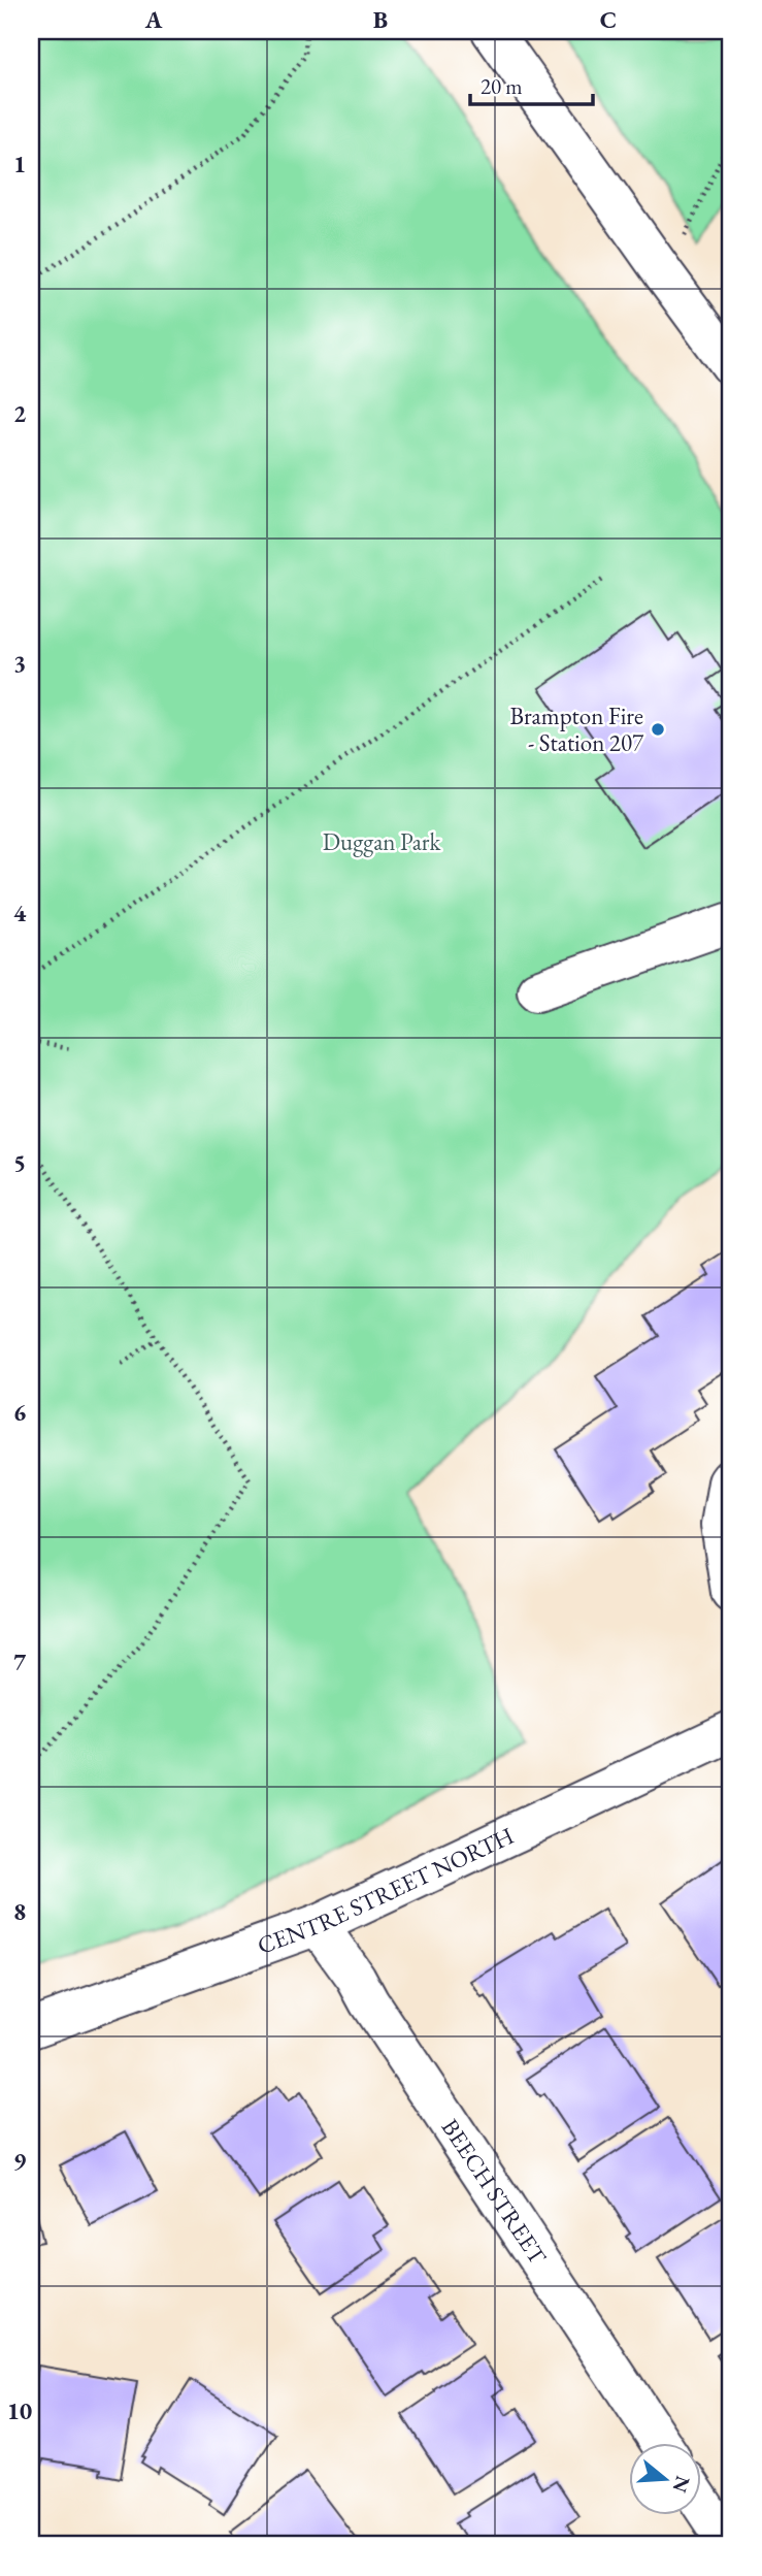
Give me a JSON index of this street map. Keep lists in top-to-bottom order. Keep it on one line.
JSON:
{"streets":{"street":["CENTRE STREET NORTH","BEECH STREET"]},"crossings":[["CENTRE STREET NORTH","BEECH STREET"]],"parks":["Duggan Park"],"places":["Brampton Fire - Station 207"],"scale_bar":"20 m","north":"right","grid":{"columns":["A","B","C"],"rows":["1","2","3","4","5","6","7","8","9","10"]}}
